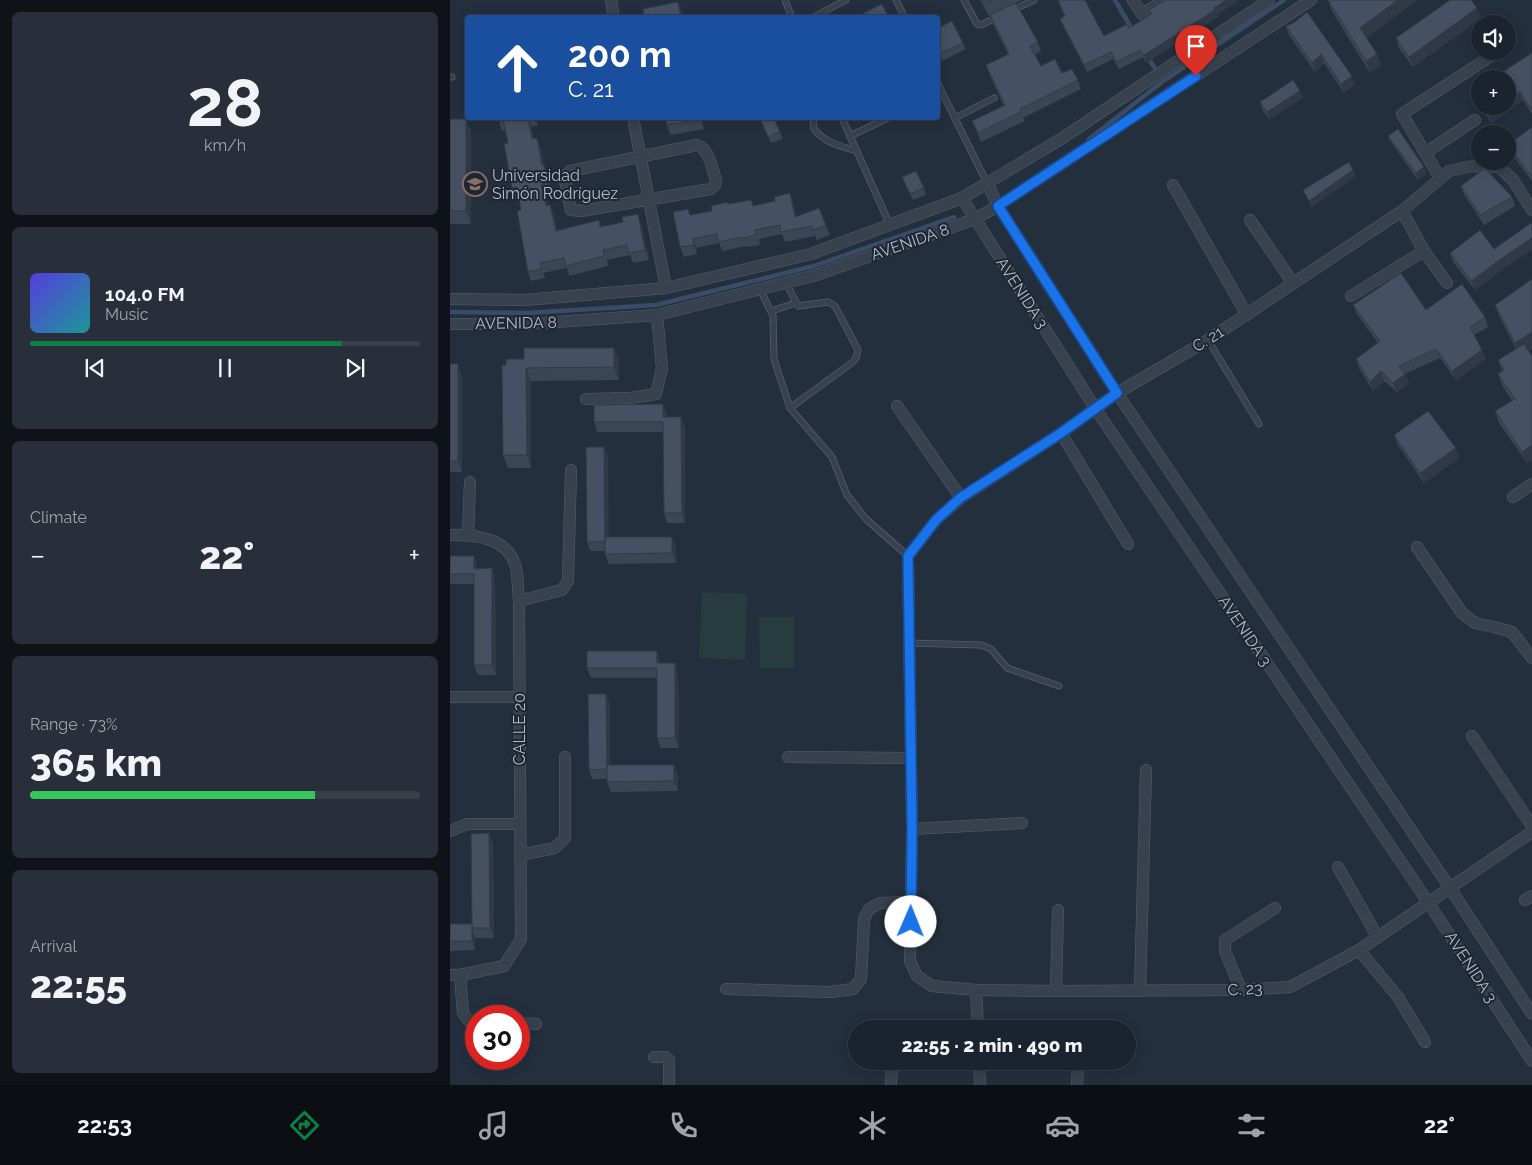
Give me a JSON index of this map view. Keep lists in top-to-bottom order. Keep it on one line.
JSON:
{"streets":{"street":["AVENIDA 8","AVENIDA 3","C. 21","CALLE 20","C. 23"]},"crossings":[["AVENIDA 8","AVENIDA 3"],["AVENIDA 3","C. 21"],["AVENIDA 3","C. 23"]],"places":{"school or university":["Universidad Simón Rodríguez"]},"page":{"tile":[["28","km/h"],"Climate",["Range · 73%","365 km"],["Arrival","22:55"]],"map_buttons":["+","−"],"turn":["200 m","C. 21"],"song":["104.0 FM","Music"],"heat":["−","22°","+"],"limit":"30","trip":"22:55 · 2 min · 490 m","tabs":["22:53","22°"]}}
